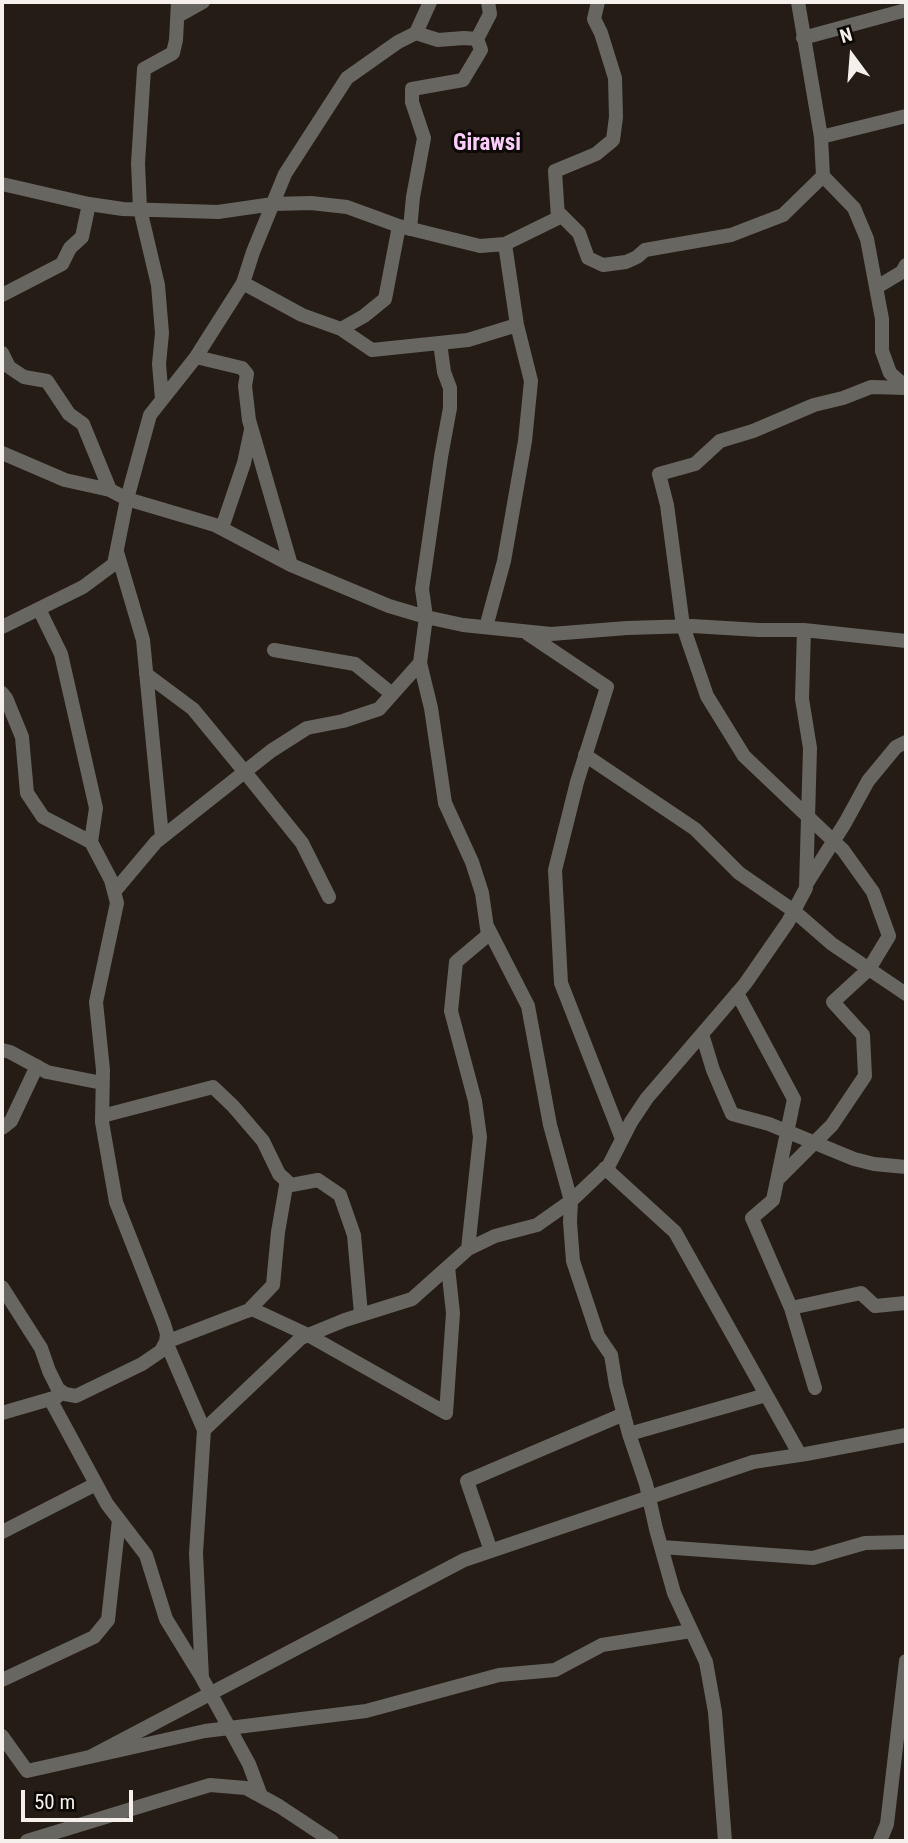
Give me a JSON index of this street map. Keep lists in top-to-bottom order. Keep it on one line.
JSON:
{"districts":["Girawsi"],"scale_bar":"50 m","north":"top"}
